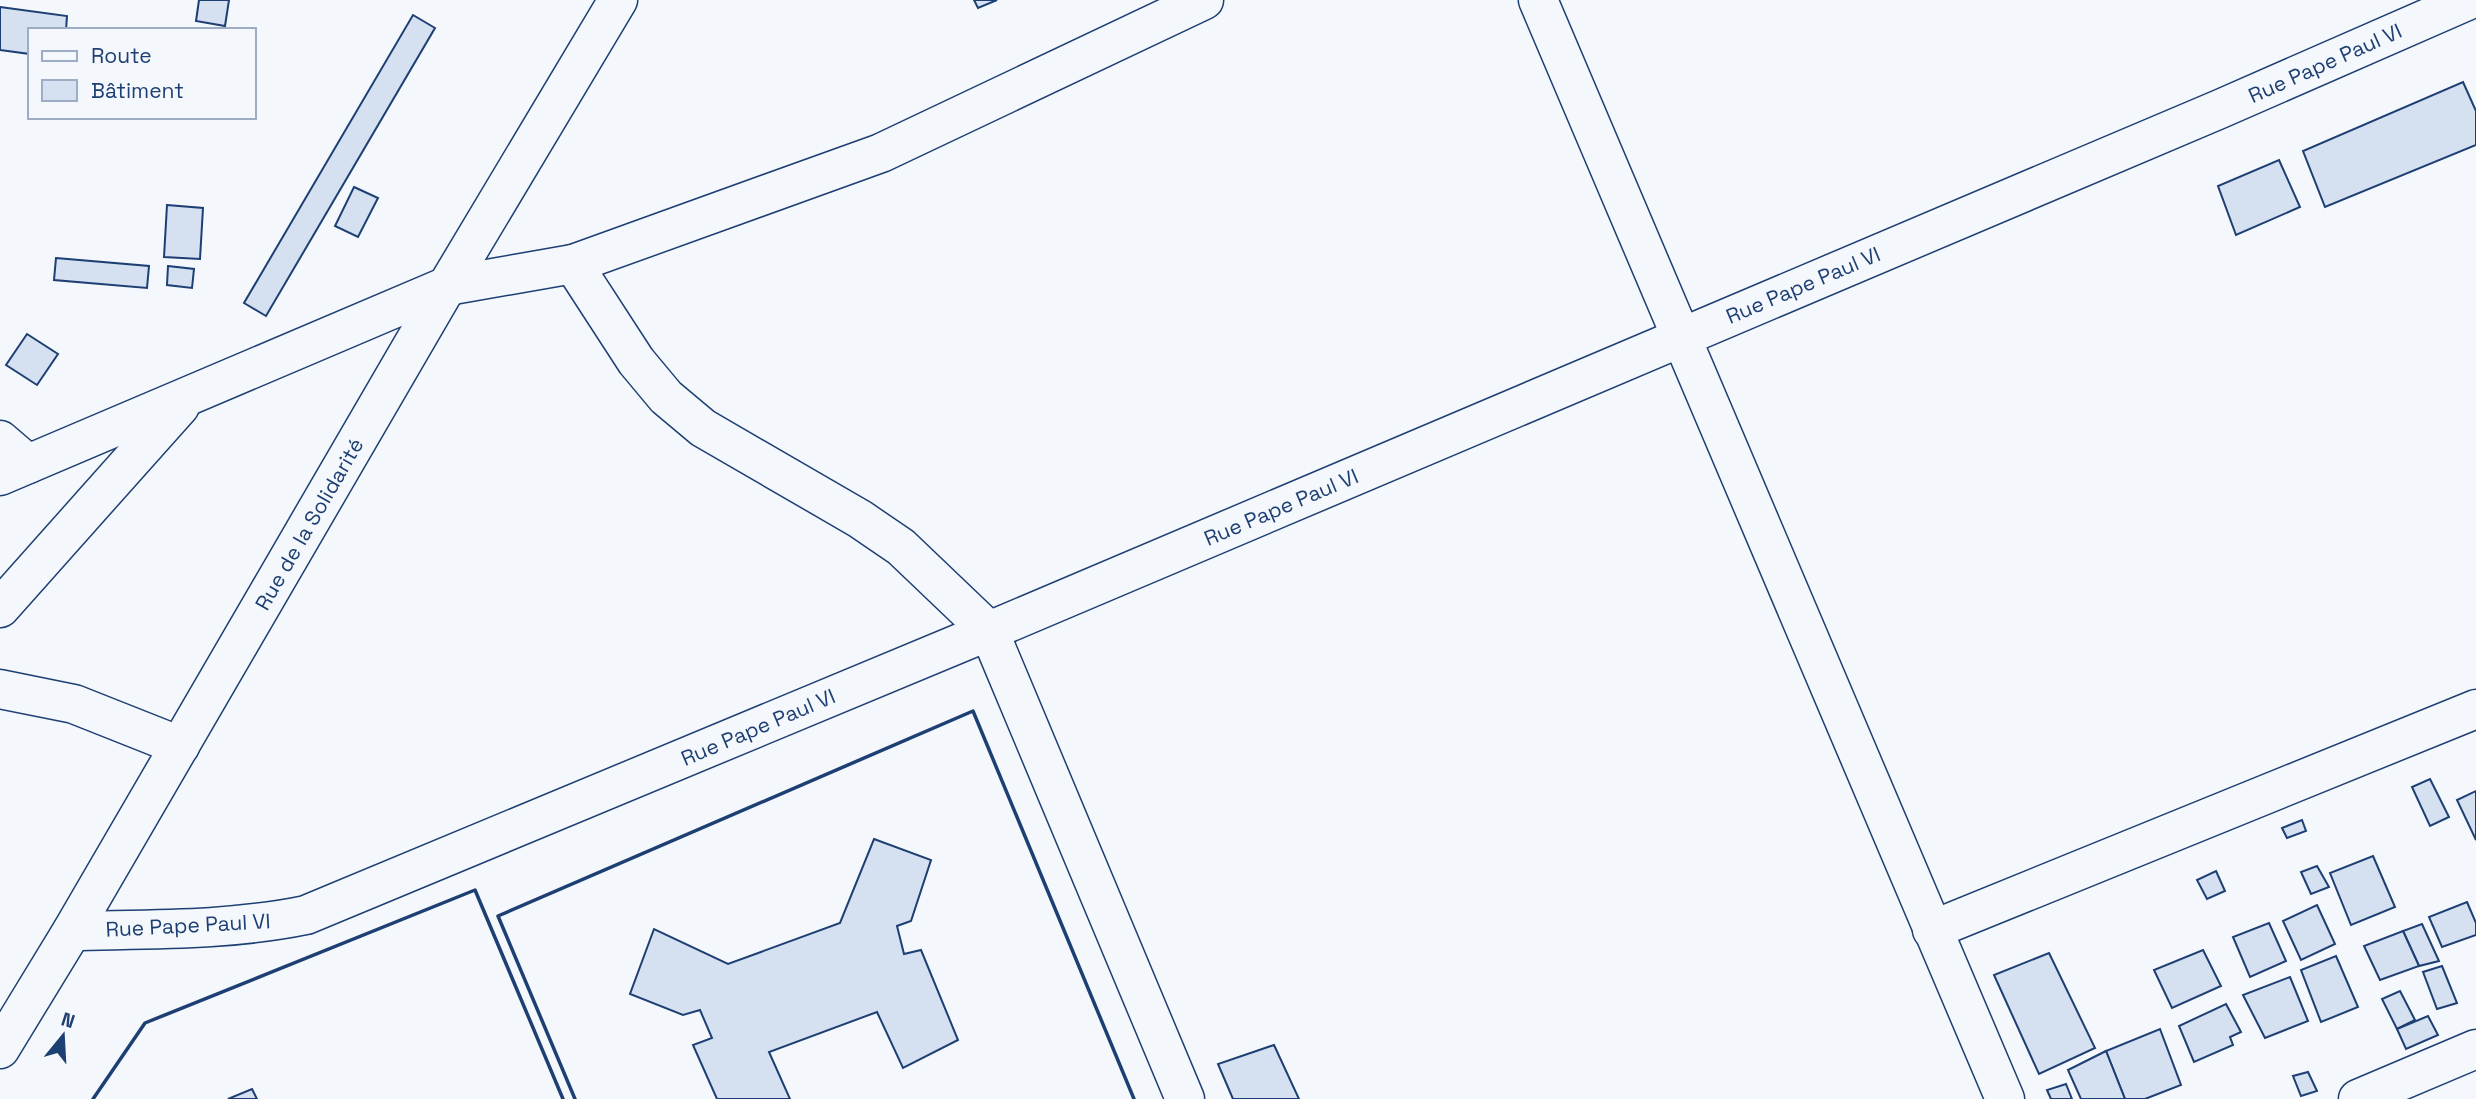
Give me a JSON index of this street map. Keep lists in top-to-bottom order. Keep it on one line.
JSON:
{"streets":{"street":["Rue Pape Paul VI","Rue de la Solidarité"]},"crossings":[["Rue Pape Paul VI","Rue de la Solidarité"]],"legend":["Route","Bâtiment"],"north":"top"}
